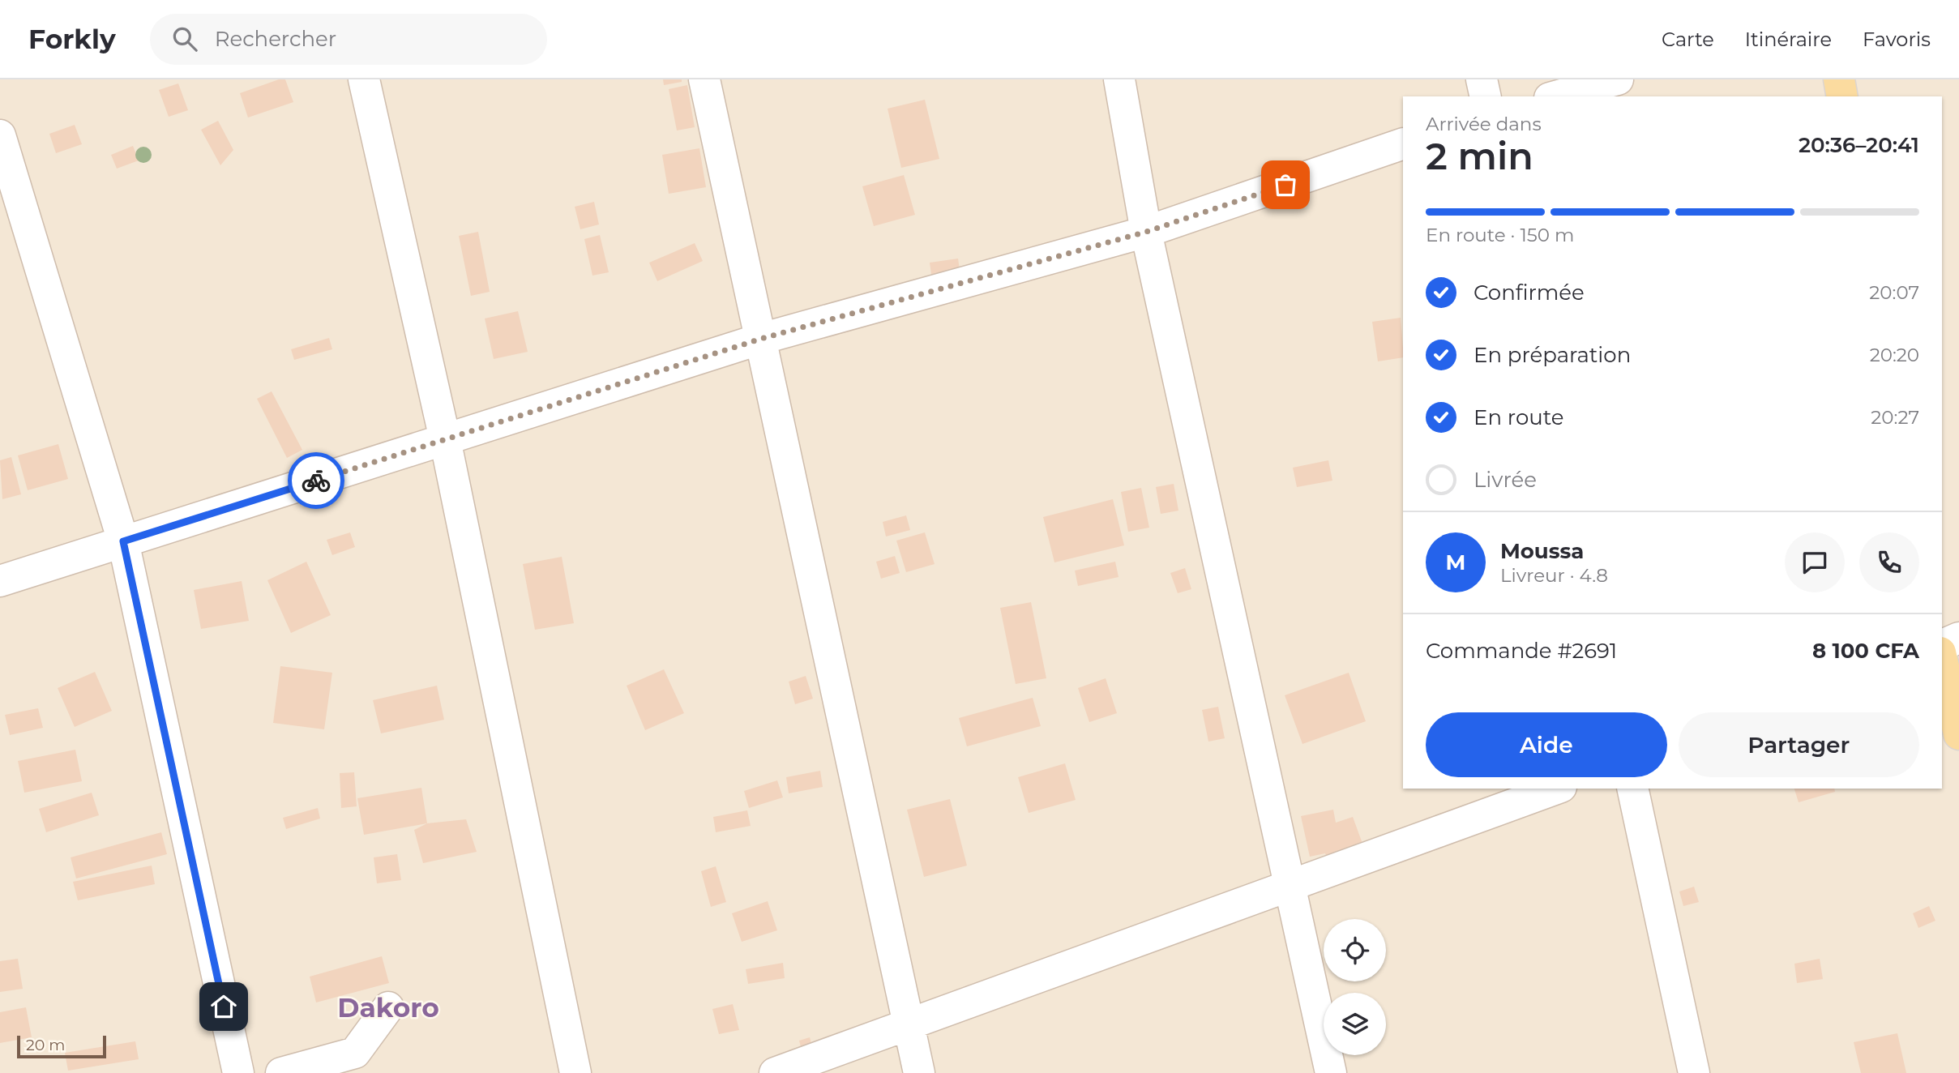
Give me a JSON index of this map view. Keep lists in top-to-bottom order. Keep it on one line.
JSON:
{"districts":["Dakoro"],"scale_bar":"20 m","page":{"header":"Forkly","search":"Rechercher","nav":["Carte","Itinéraire","Favoris"],"heading":["2 min","Arrivée dans","20:36–20:41"],"panel":["Moussa","Livreur · 4.8","Commande #2691","8 100 CFA"],"bar":"En route · 150 m","list":[["Confirmée","20:07"],["En préparation","20:20"],["En route","20:27"],"Livrée"],"round":"M","buttons":["Aide","Partager"],"scale":"20 m"}}
